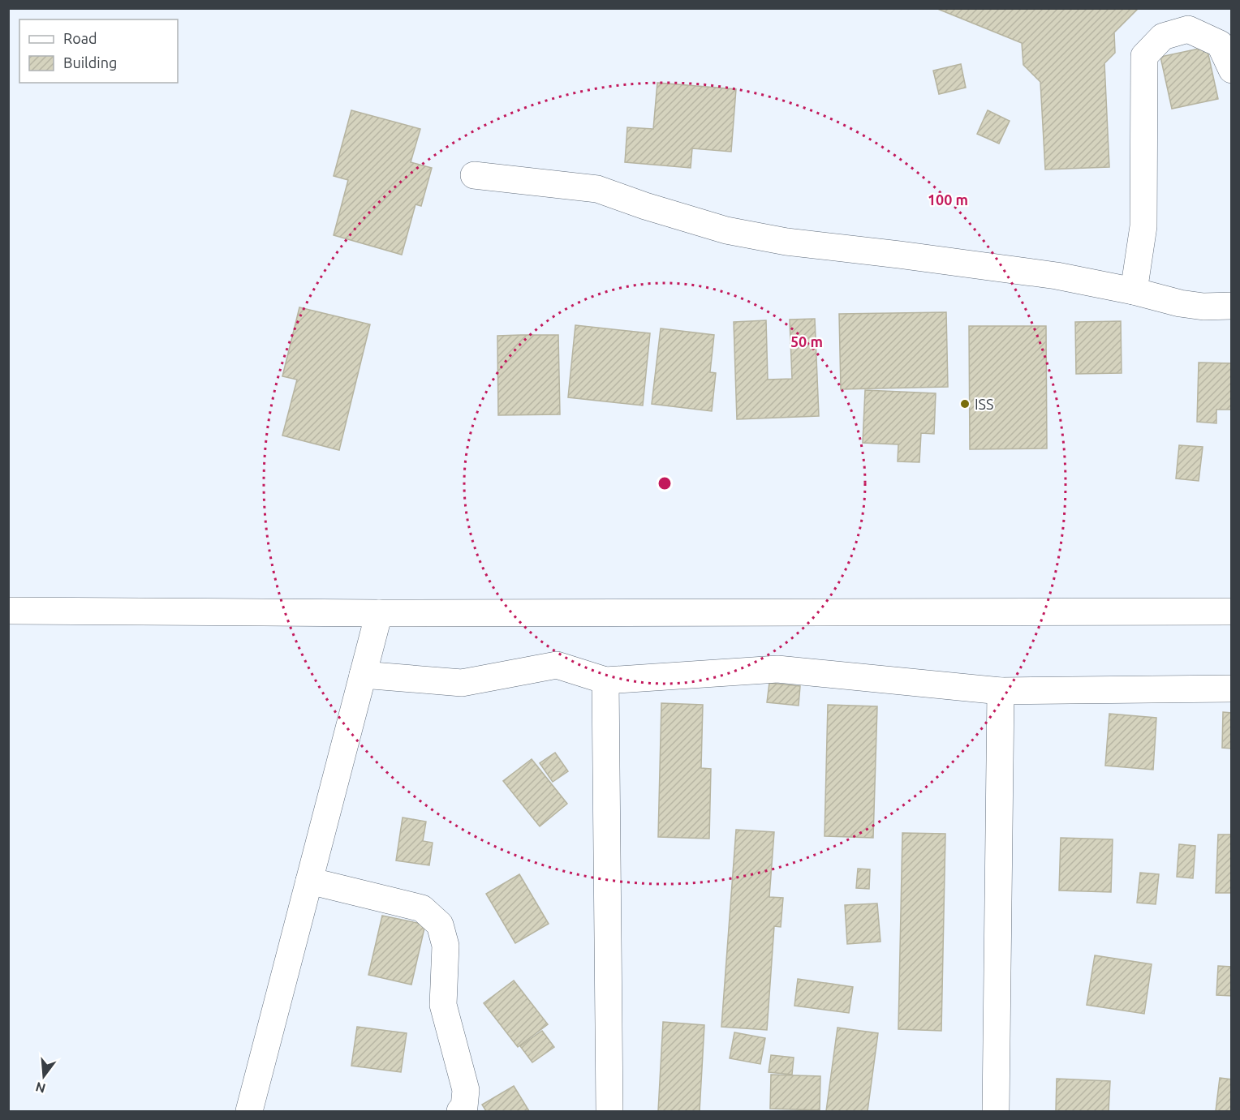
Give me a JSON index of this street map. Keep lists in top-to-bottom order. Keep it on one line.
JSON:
{"places":["ISS"],"legend":["Road","Building"],"north":"bottom","rings":["100 m","50 m"]}
